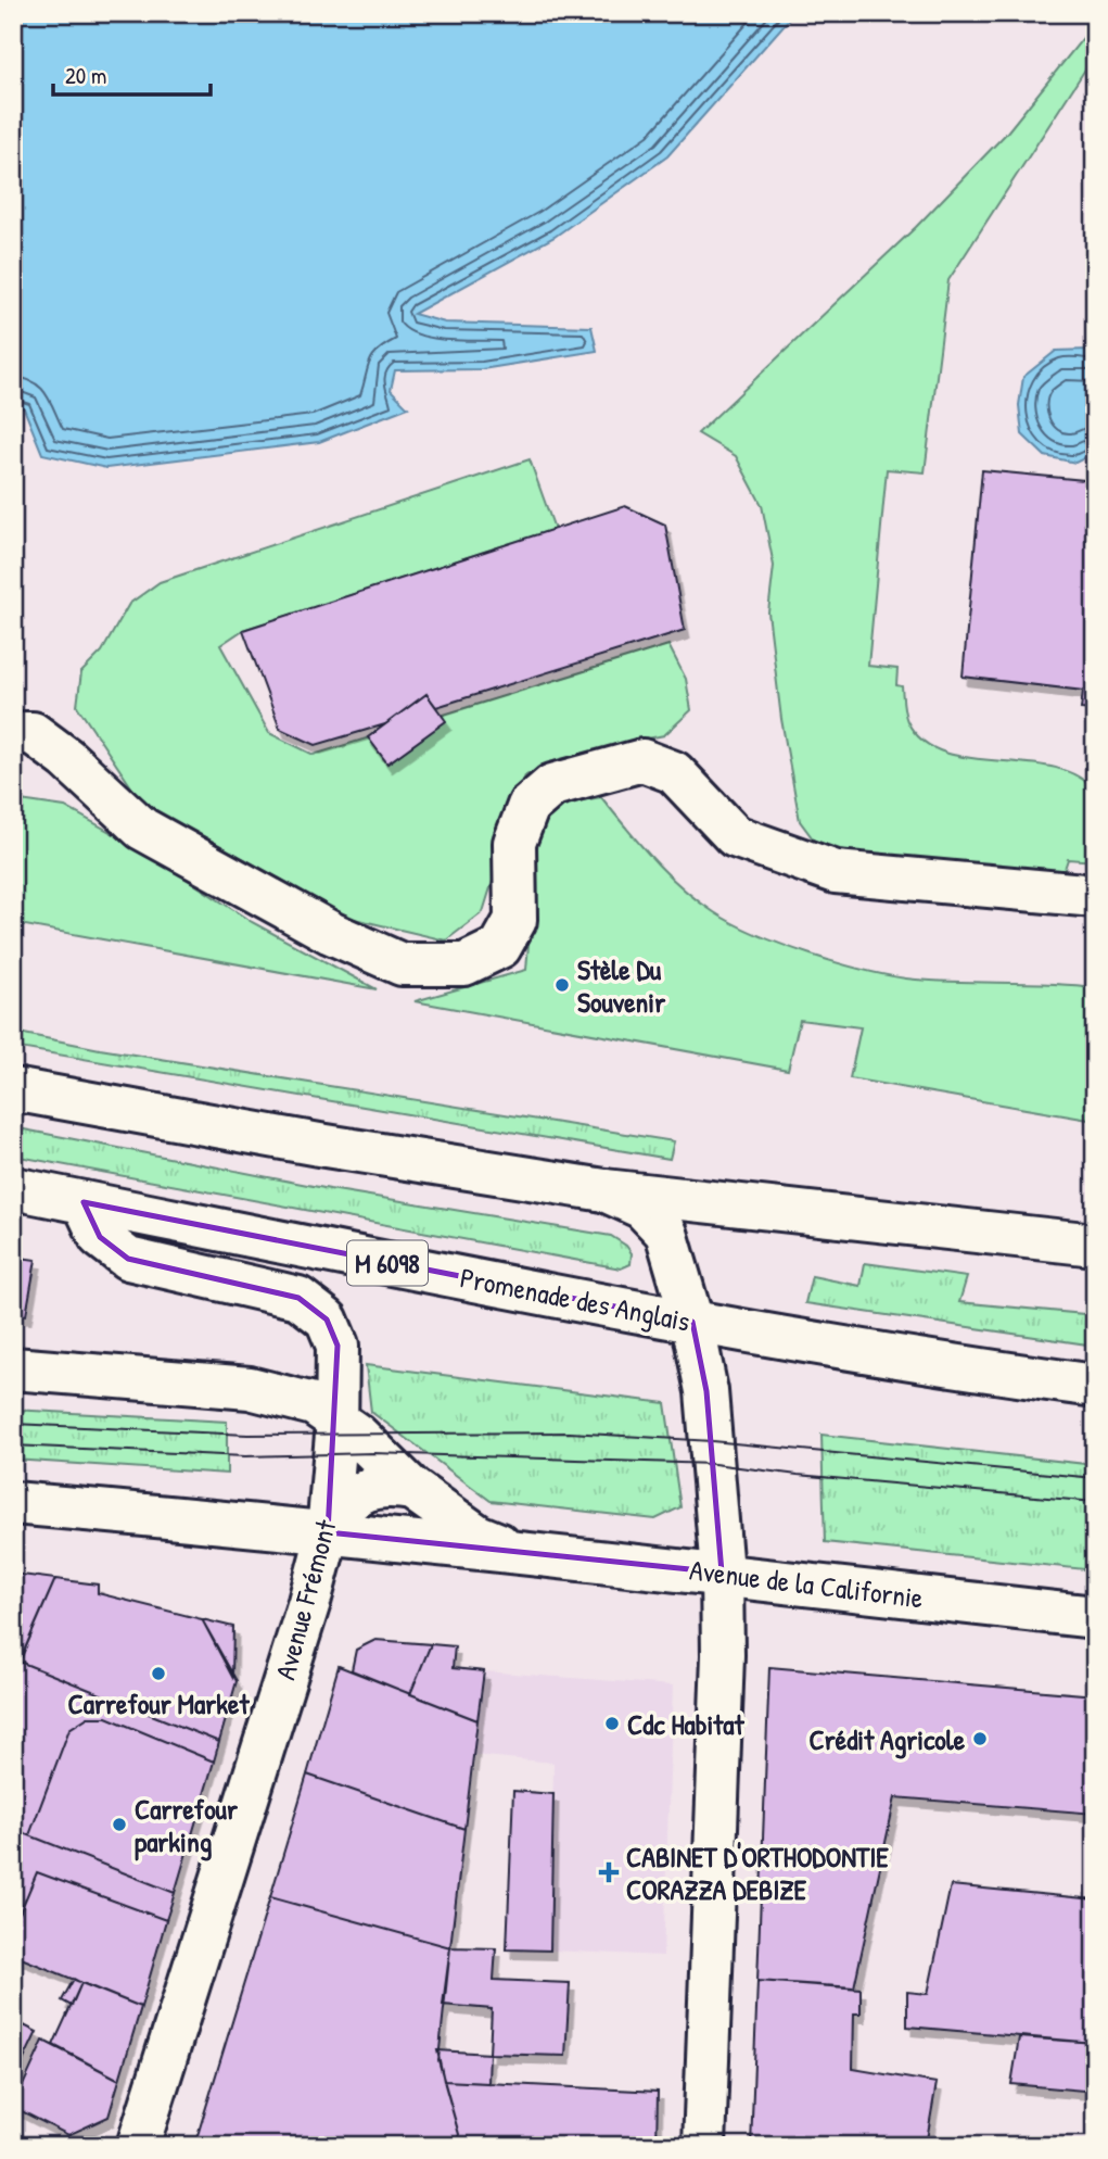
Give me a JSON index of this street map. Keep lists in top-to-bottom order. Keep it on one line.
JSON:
{"streets":{"main road":["M 6098","Promenade des Anglais","Avenue de la Californie","Avenue Frémont"]},"crossings":[["Promenade des Anglais","Avenue Frémont"],["Avenue de la Californie","Avenue Frémont"]],"places":{"other":["Stèle Du Souvenir","Carrefour Market","Cdc Habitat","Crédit Agricole","Carrefour parking"],"health":["CABINET D'ORTHODONTIE CORAZZA DEBIZE"]},"scale_bar":"20 m"}
